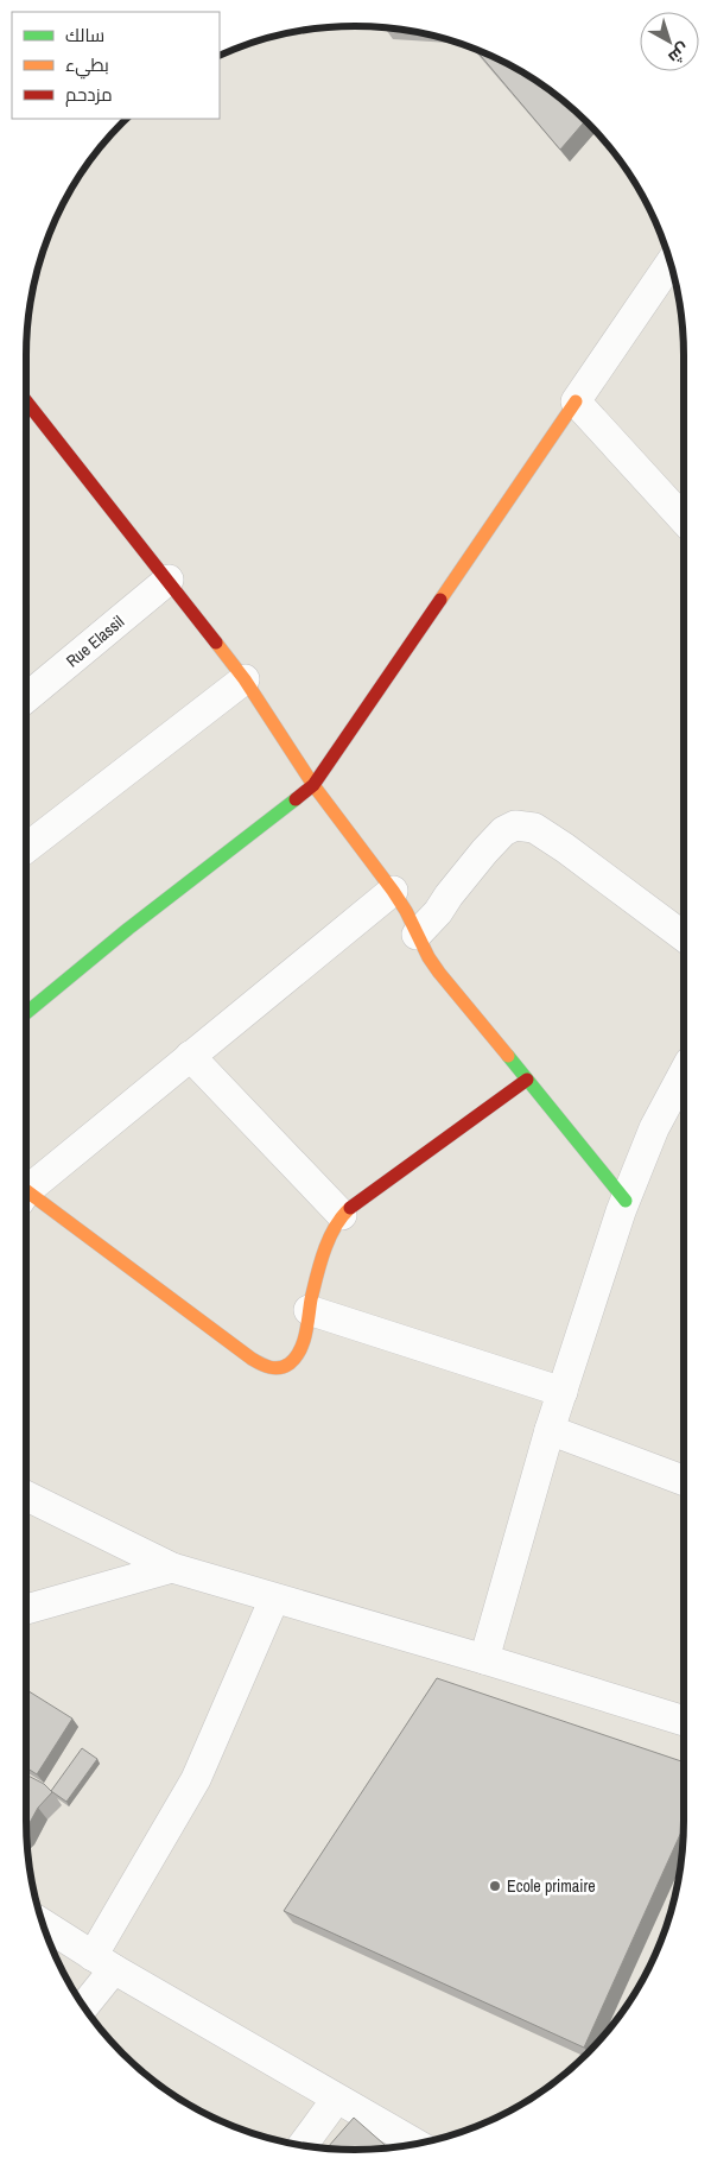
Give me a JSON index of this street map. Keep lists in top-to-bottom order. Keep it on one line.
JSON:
{"streets":{"street":["Rue Elassil"]},"places":["Ecole primaire"],"legend":["سالك","بطيء","مزدحم"],"north":"bottom right"}
